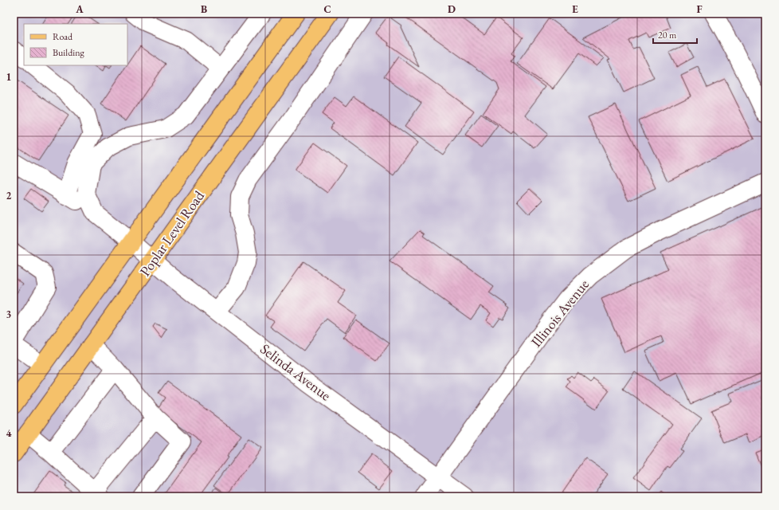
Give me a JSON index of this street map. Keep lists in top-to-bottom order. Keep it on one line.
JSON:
{"streets":{"main road":["Poplar Level Road"],"street":["Illinois Avenue","Selinda Avenue"]},"crossings":[["Poplar Level Road","Selinda Avenue"],["Illinois Avenue","Selinda Avenue"]],"legend":["Road","Building"],"scale_bar":"20 m","grid":{"columns":["A","B","C","D","E","F"],"rows":["1","2","3","4"]}}
